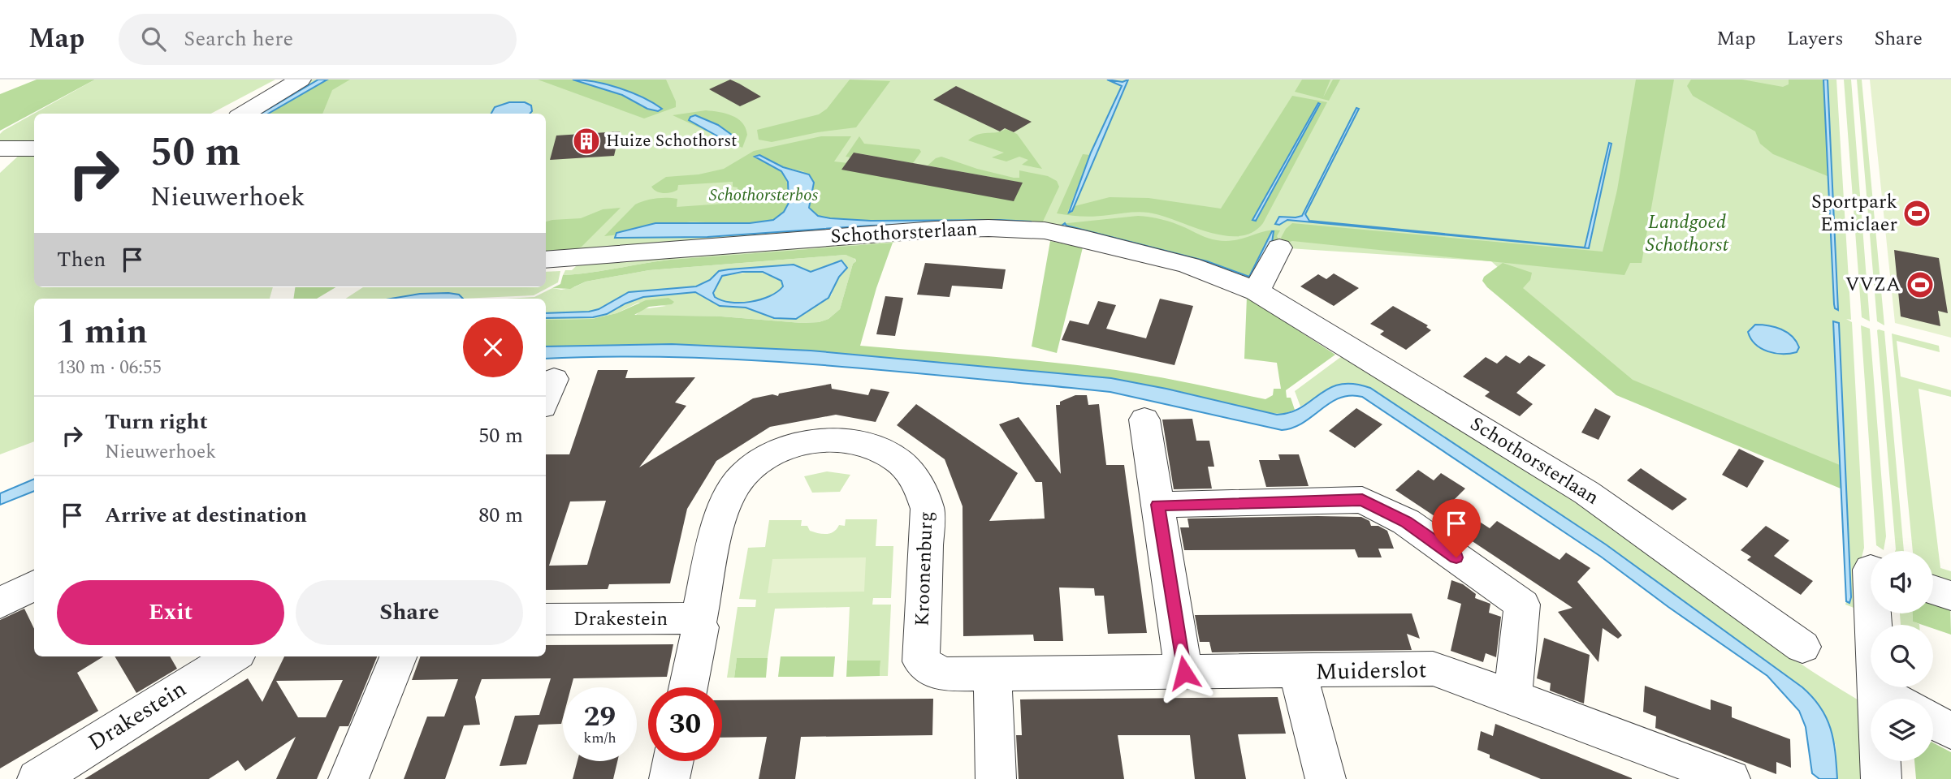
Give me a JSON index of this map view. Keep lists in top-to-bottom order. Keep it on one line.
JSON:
{"streets":{"street":["Schothorsterlaan","Kroonenburg","Drakestein","Muiderslot"]},"crossings":[["Kroonenburg","Drakestein"],["Kroonenburg","Muiderslot"]],"parks":["Schothorsterbos","Landgoed Schothorst"],"places":{"building":["Huize Schothorst"],"sports":["Sportpark Emiclaer","VVZA"]},"page":{"header":"Map","search":"Search here","nav":["Map","Layers","Share"],"turn":["50 m","Nieuwerhoek"],"then":"Then","heading":["1 min","130 m · 06:55"],"list":[{"name":"Turn right","note":"Nieuwerhoek","value":"50 m"},{"name":"Arrive at destination","value":"80 m"}],"buttons":["Exit","Share"],"speed":"29 km/h","limit":"30"}}
